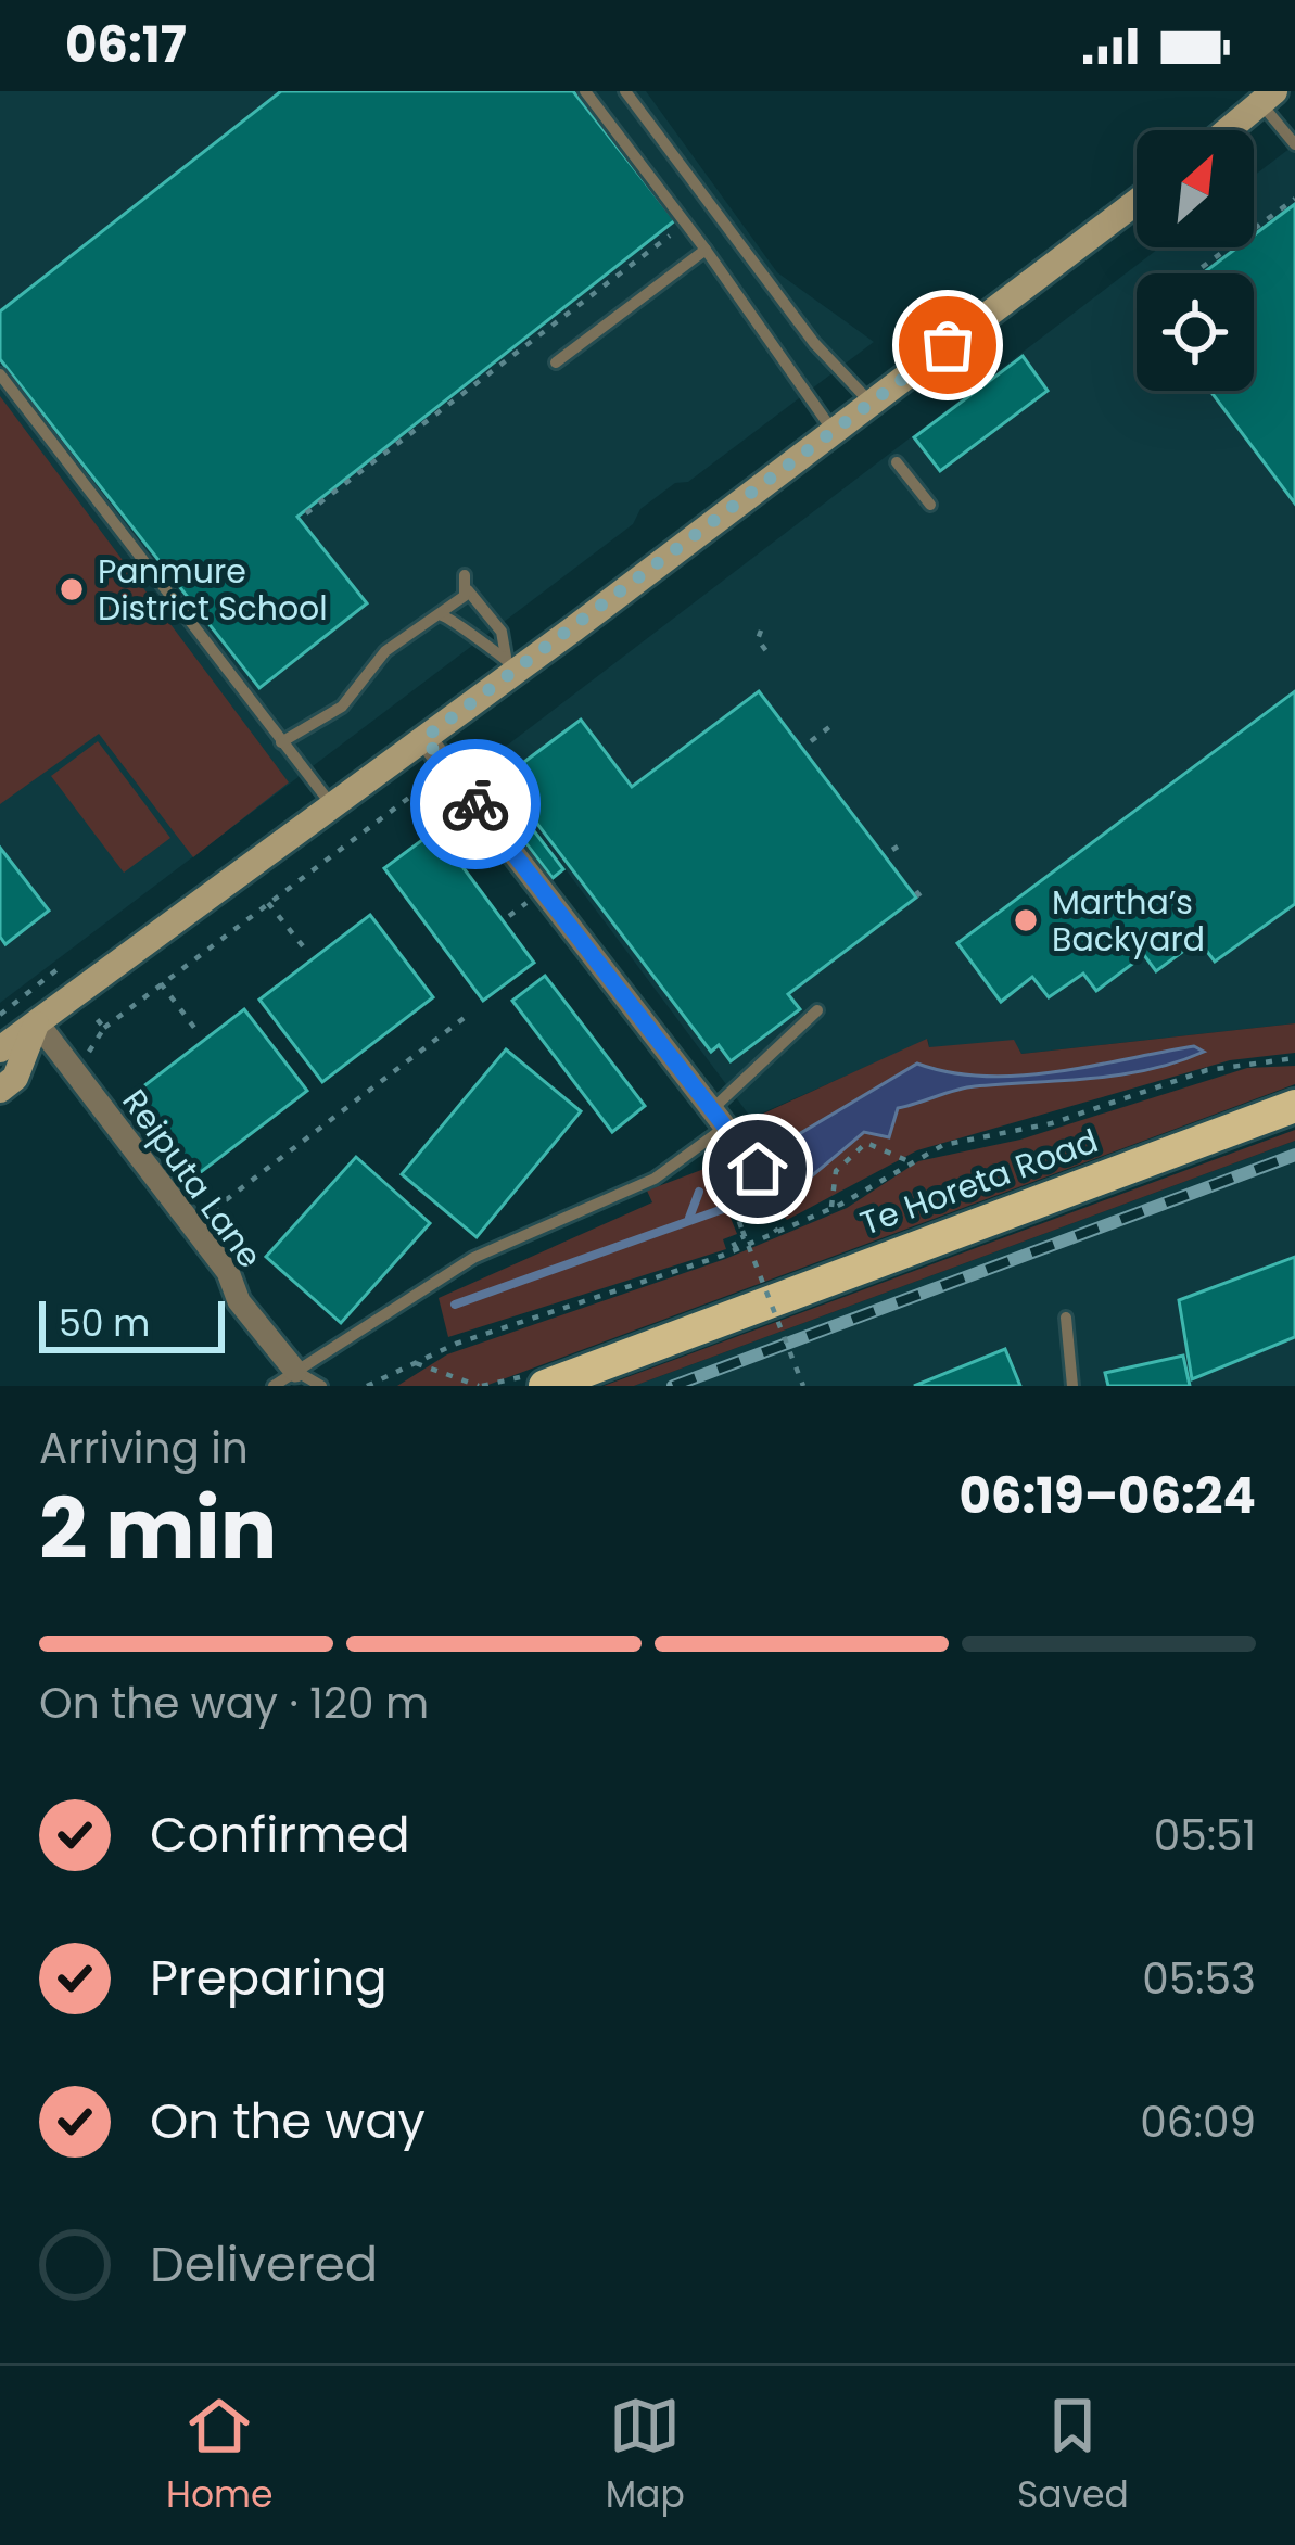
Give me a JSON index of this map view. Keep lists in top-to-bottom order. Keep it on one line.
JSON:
{"streets":{"main road":["Te Horeta Road"],"street":["Reiputa Lane"]},"places":["Panmure District School","Martha’s Backyard"],"scale_bar":"50 m","north":"top right","page":{"status":"06:17","scale":"50 m","heading":["2 min","Arriving in","06:19–06:24"],"bar":"On the way · 120 m","list":[["Confirmed","05:51"],["Preparing","05:53"],["On the way","06:09"],"Delivered"],"tabs":["Home","Map","Saved"]}}
